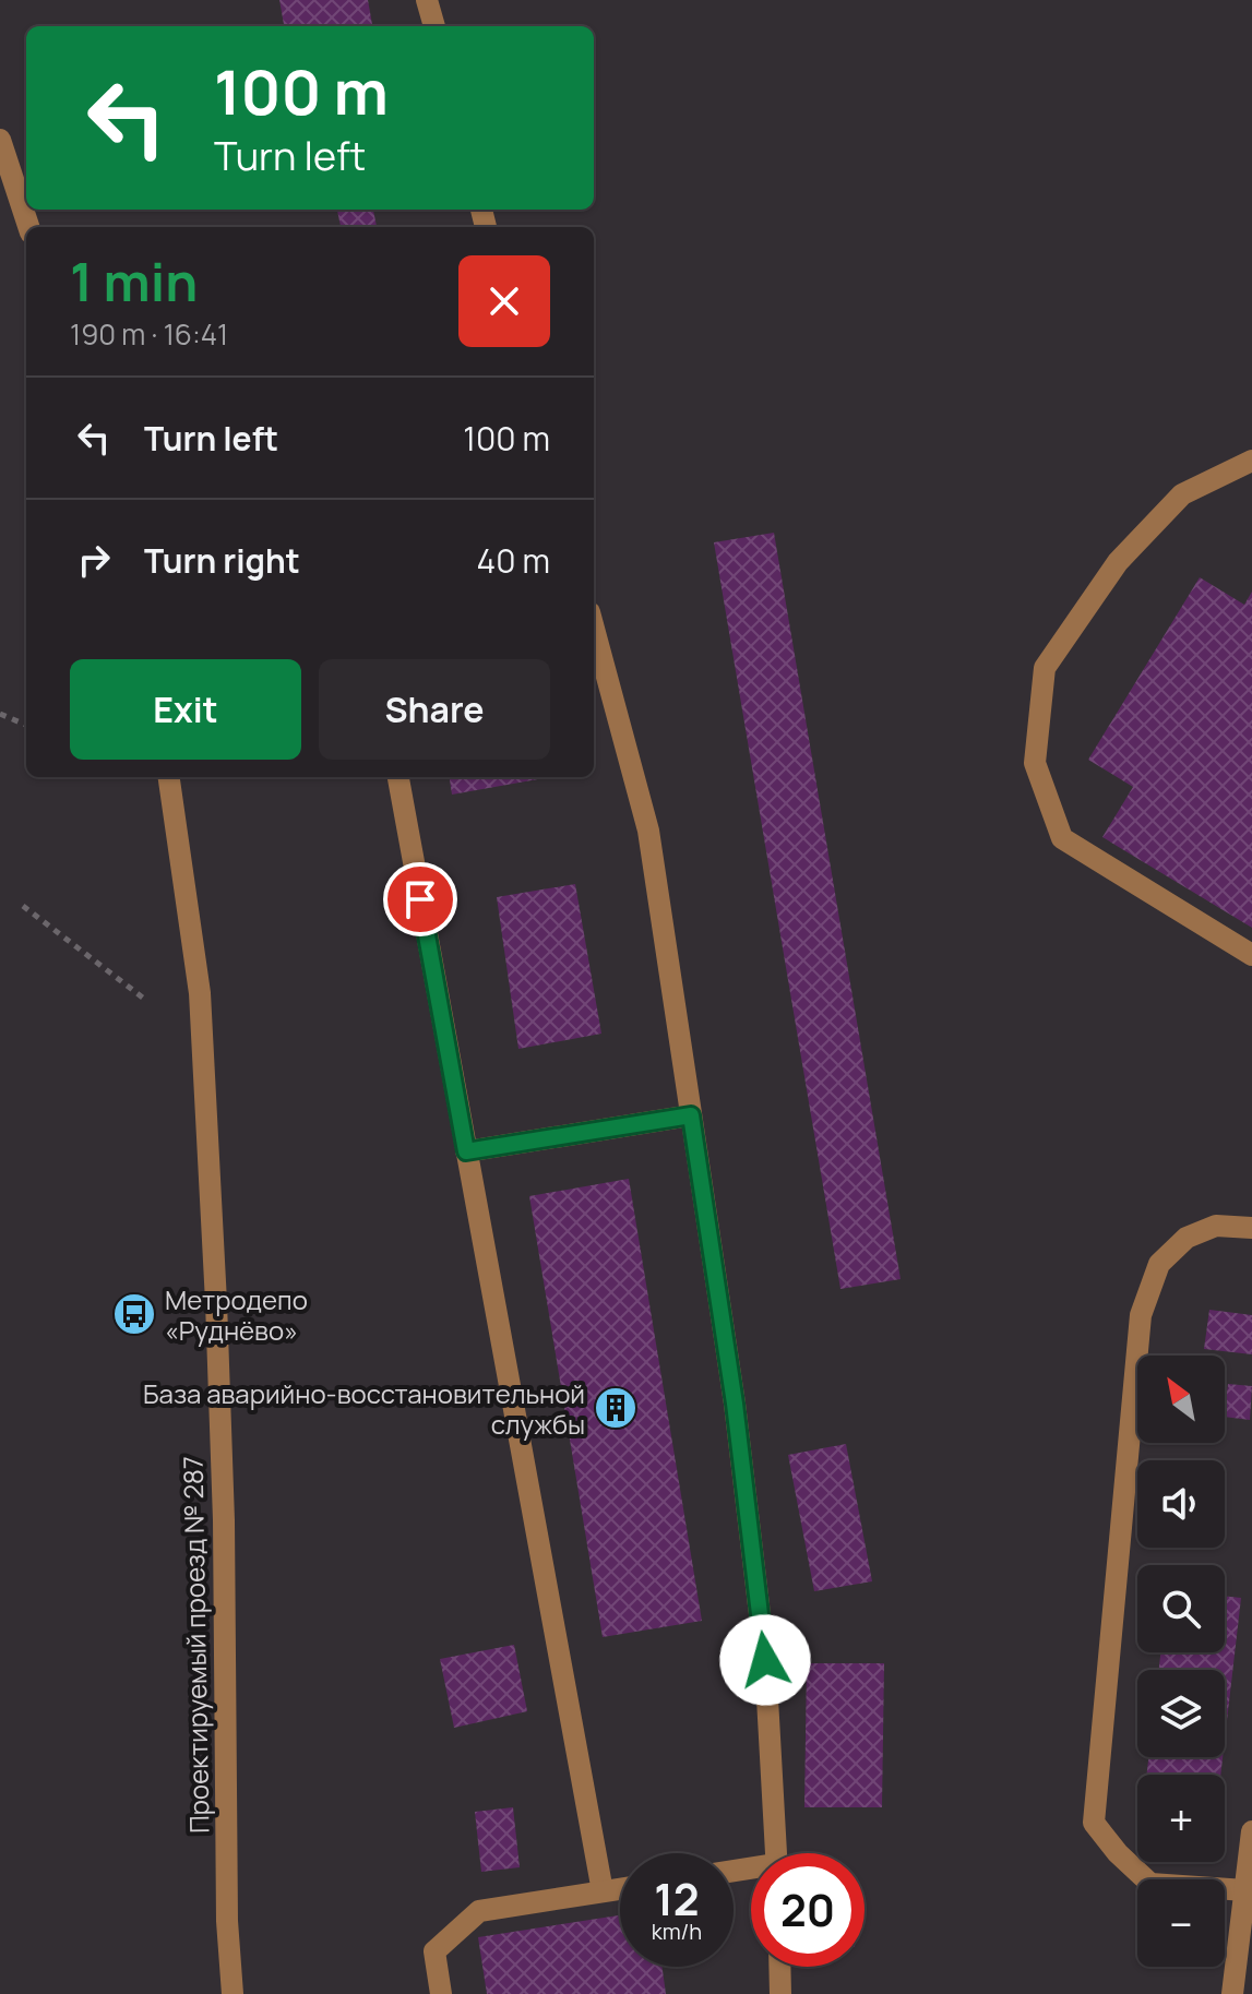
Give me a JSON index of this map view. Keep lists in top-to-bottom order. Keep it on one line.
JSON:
{"streets":{"street":["Проектируемый проезд № 287"]},"places":{"bus stop":["Метродепо «Руднёво»"],"building":["База аварийно-восстановительной службы"]},"north":"top left","page":{"turn":["100 m","Turn left"],"heading":["1 min","190 m · 16:41"],"list":[{"name":"Turn left","value":"100 m"},{"name":"Turn right","value":"40 m"}],"buttons":["Exit","Share"],"map_buttons":["+","−"],"speed":"12 km/h","limit":"20"}}
